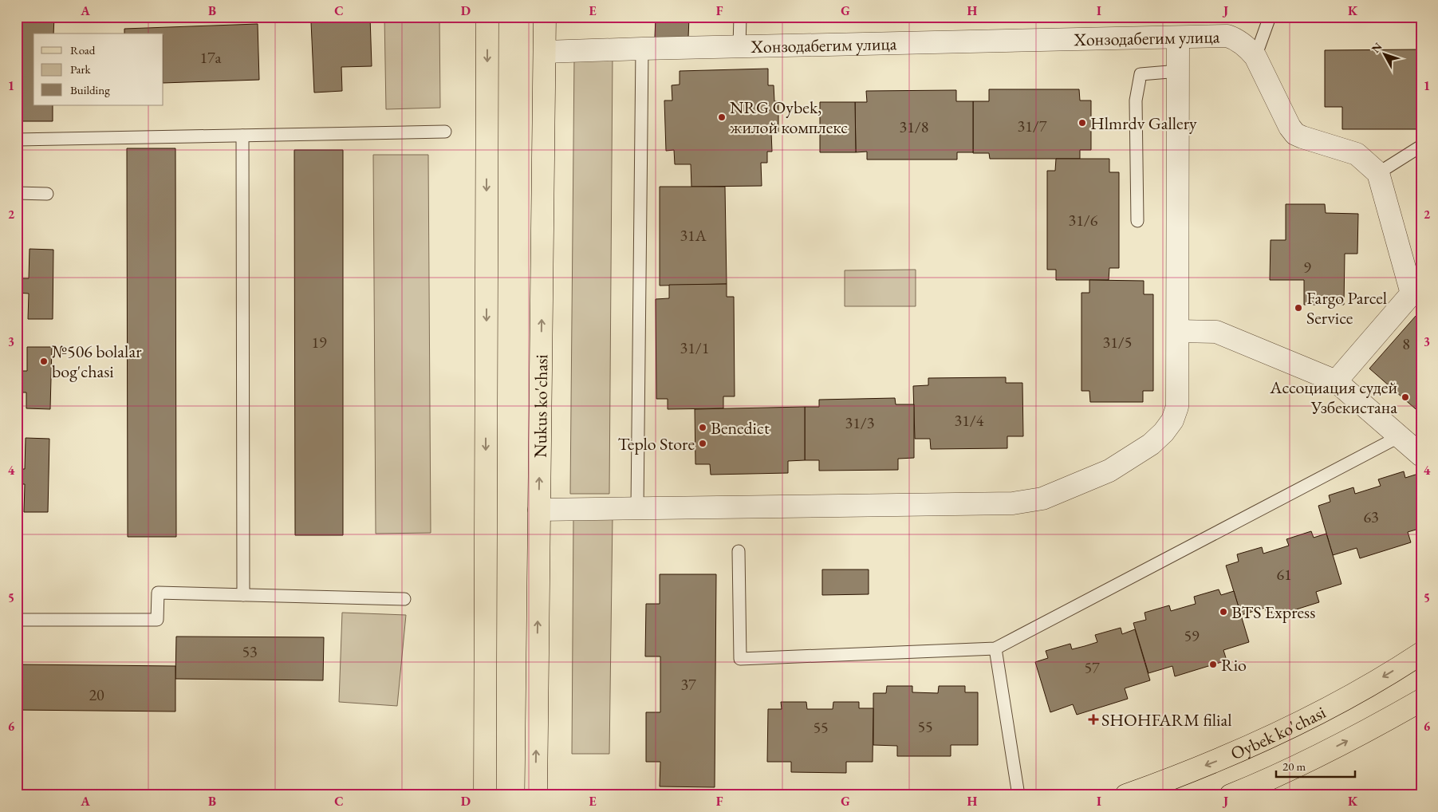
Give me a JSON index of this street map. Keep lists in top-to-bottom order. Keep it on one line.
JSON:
{"streets":{"main road":["Nukus ko'chasi","Oybek ko'chasi"],"street":["Хонзодабегим улица"]},"crossings":[["Хонзодабегим улица","Nukus ko'chasi"]],"places":{"other":["NRG Oybek, жилой комплекс","Hlmrdv Gallery","Fargo Parcel Service","№506 bolalar bog'chasi","Ассоциация судей Узбекистана","Benedict","Teplo Store","BTS Express","Rio"],"health":["SHOHFARM filial"]},"house_numbers":["17а","31/7","31/8","31/6","31A","9","19","31/5","8","31/1","31/4","31/3","63","61","59","53","57","37","20","55","55"],"legend":["Road","Park","Building"],"scale_bar":"20 m","north":"top left","grid":{"columns":["A","B","C","D","E","F","G","H","I","J","K"],"rows":["1","2","3","4","5","6"]}}
